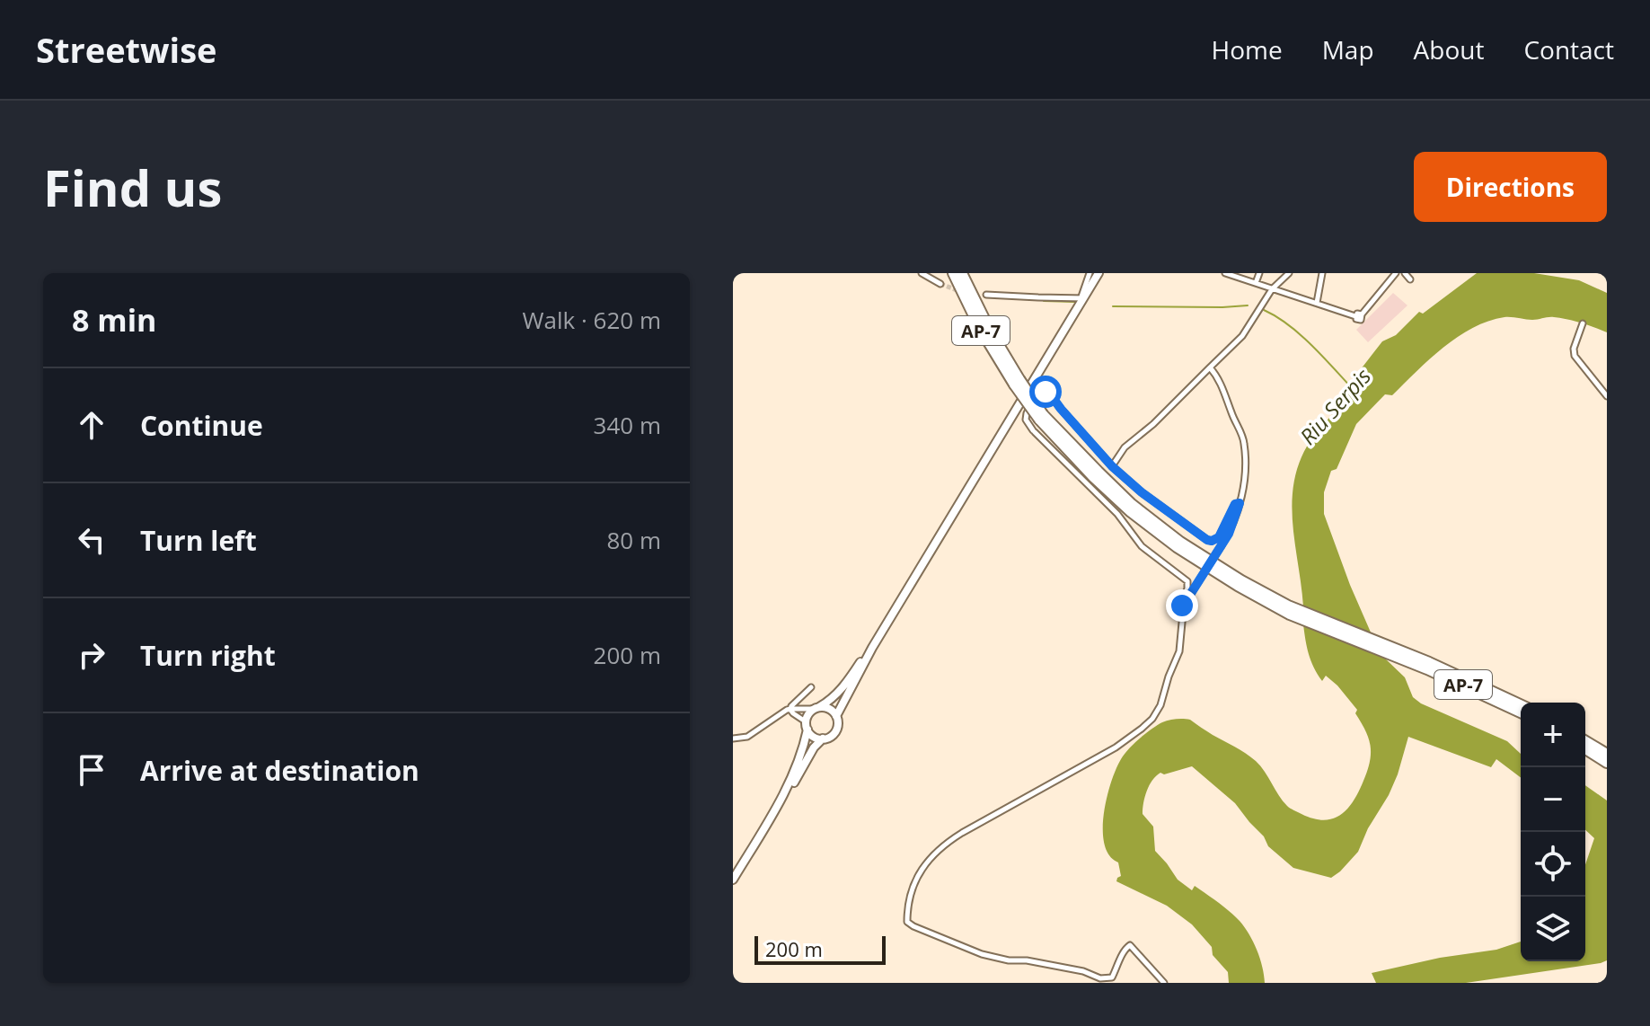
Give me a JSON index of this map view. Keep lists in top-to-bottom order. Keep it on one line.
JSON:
{"streets":{"highway":["AP-7"]},"water":["Riu Serpis"],"scale_bar":"200 m","page":{"header":"Streetwise","nav":["Home","Map","About","Contact"],"buttons":"Directions","title":"Find us","heading":["8 min","Walk · 620 m"],"list":[["Continue","340 m"],["Turn left","80 m"],["Turn right","200 m"],"Arrive at destination"],"map_buttons":["+","−"],"scale":"200 m"}}
